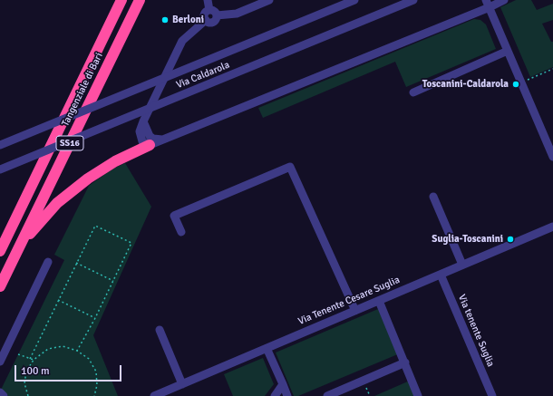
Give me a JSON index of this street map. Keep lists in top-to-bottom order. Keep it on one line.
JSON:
{"streets":{"highway":["Tangenziale di Bari","SS16"],"street":["Via Caldarola","Via Tenente Cesare Suglia","Via tenente Suglia"]},"crossings":[["Tangenziale di Bari","SS16"],["Via Tenente Cesare Suglia","Via tenente Suglia"]],"places":["Berloni","Toscanini-Caldarola","Suglia-Toscanini"],"scale_bar":"100 m"}
